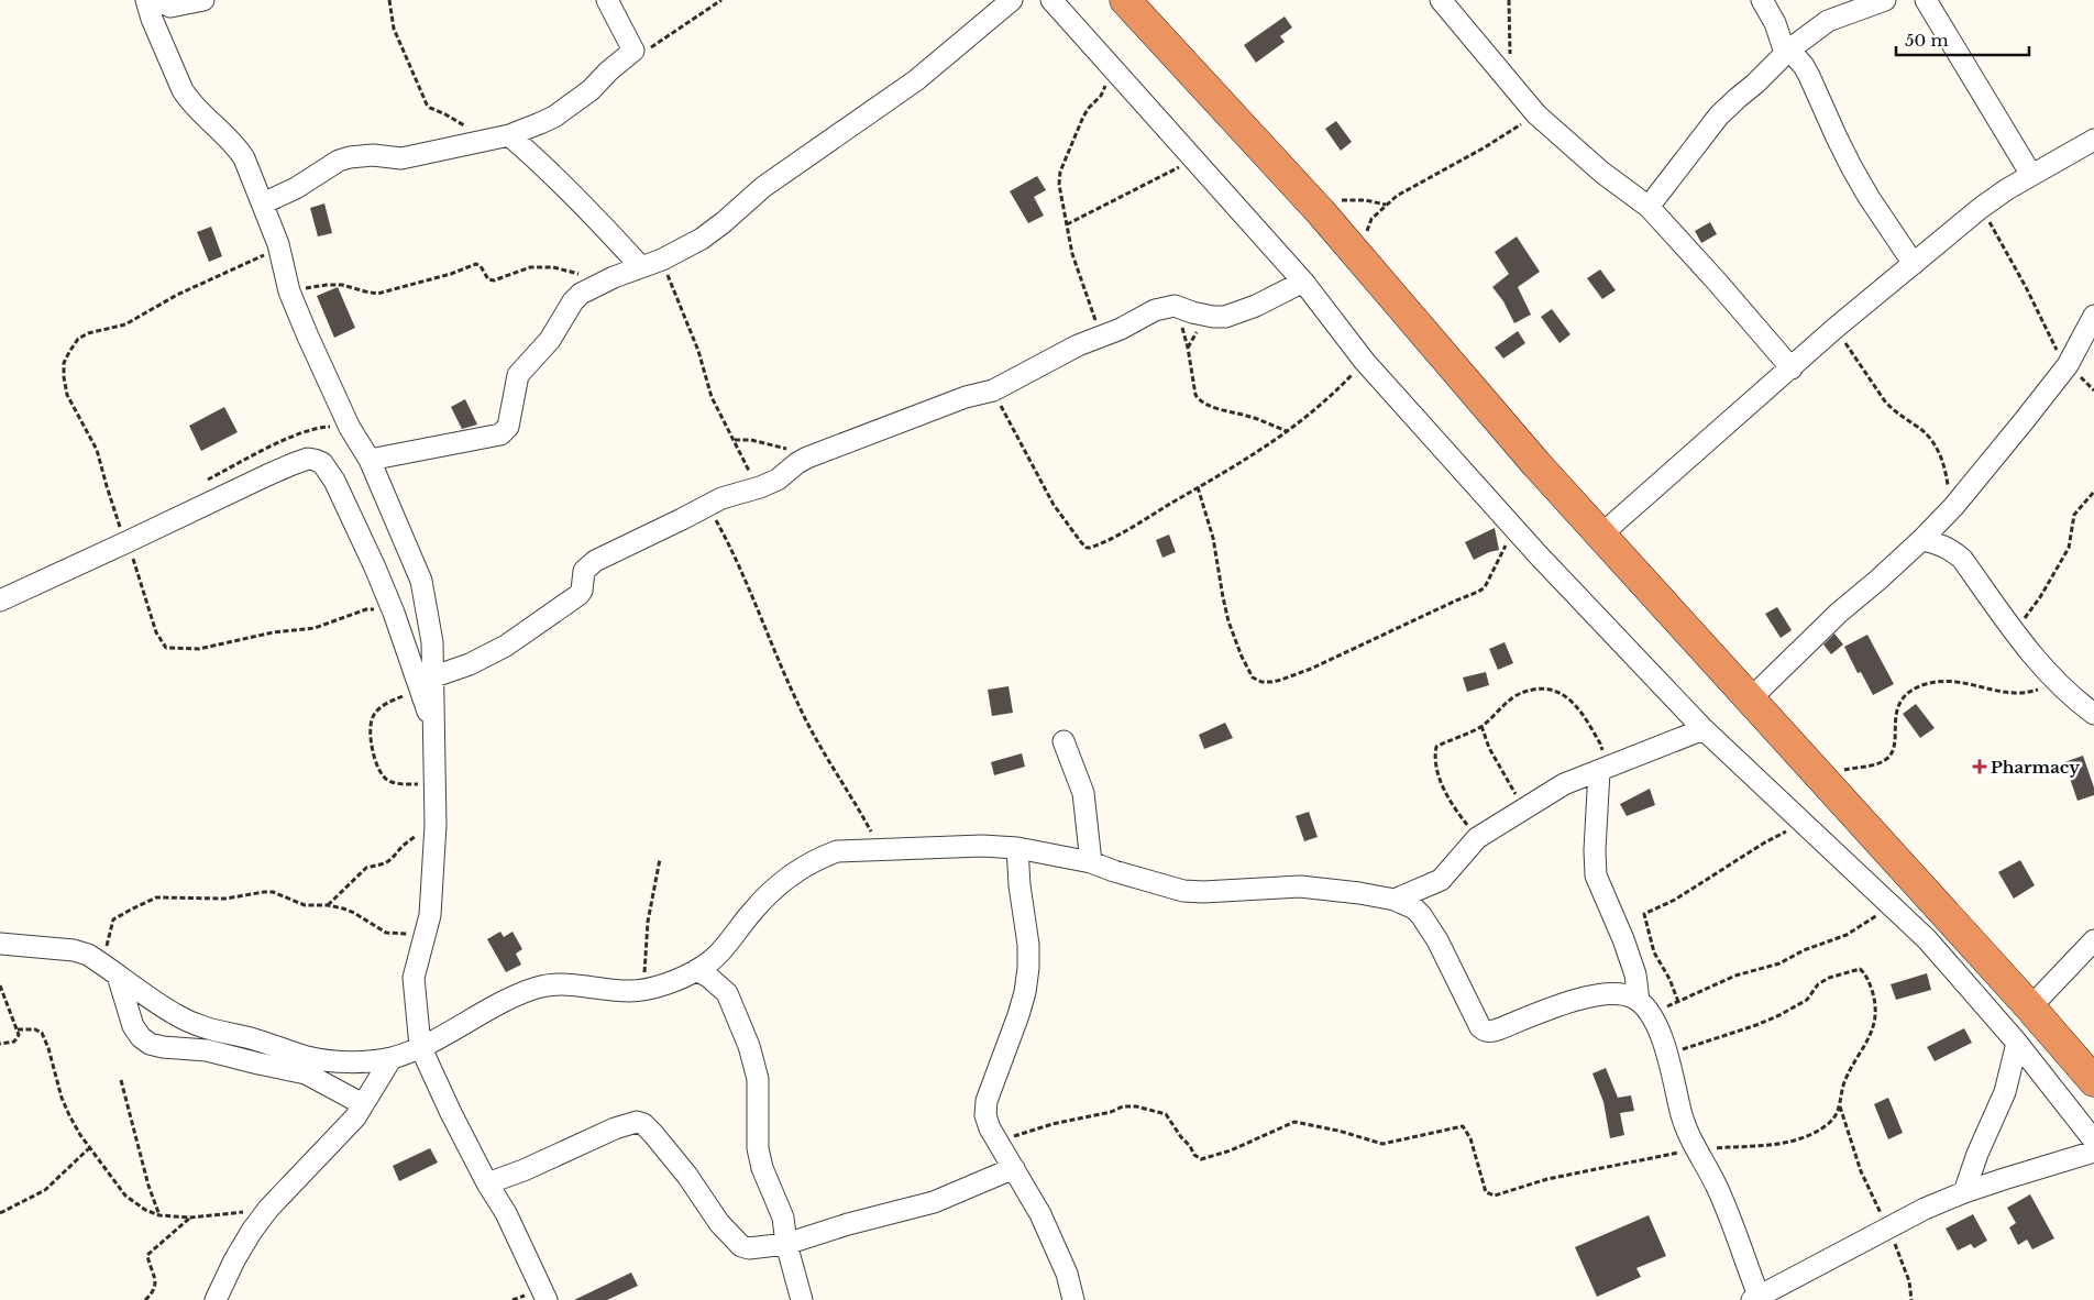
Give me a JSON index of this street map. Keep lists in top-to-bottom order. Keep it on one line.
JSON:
{"places":{"health":["Pharmacy"]},"scale_bar":"50 m"}
